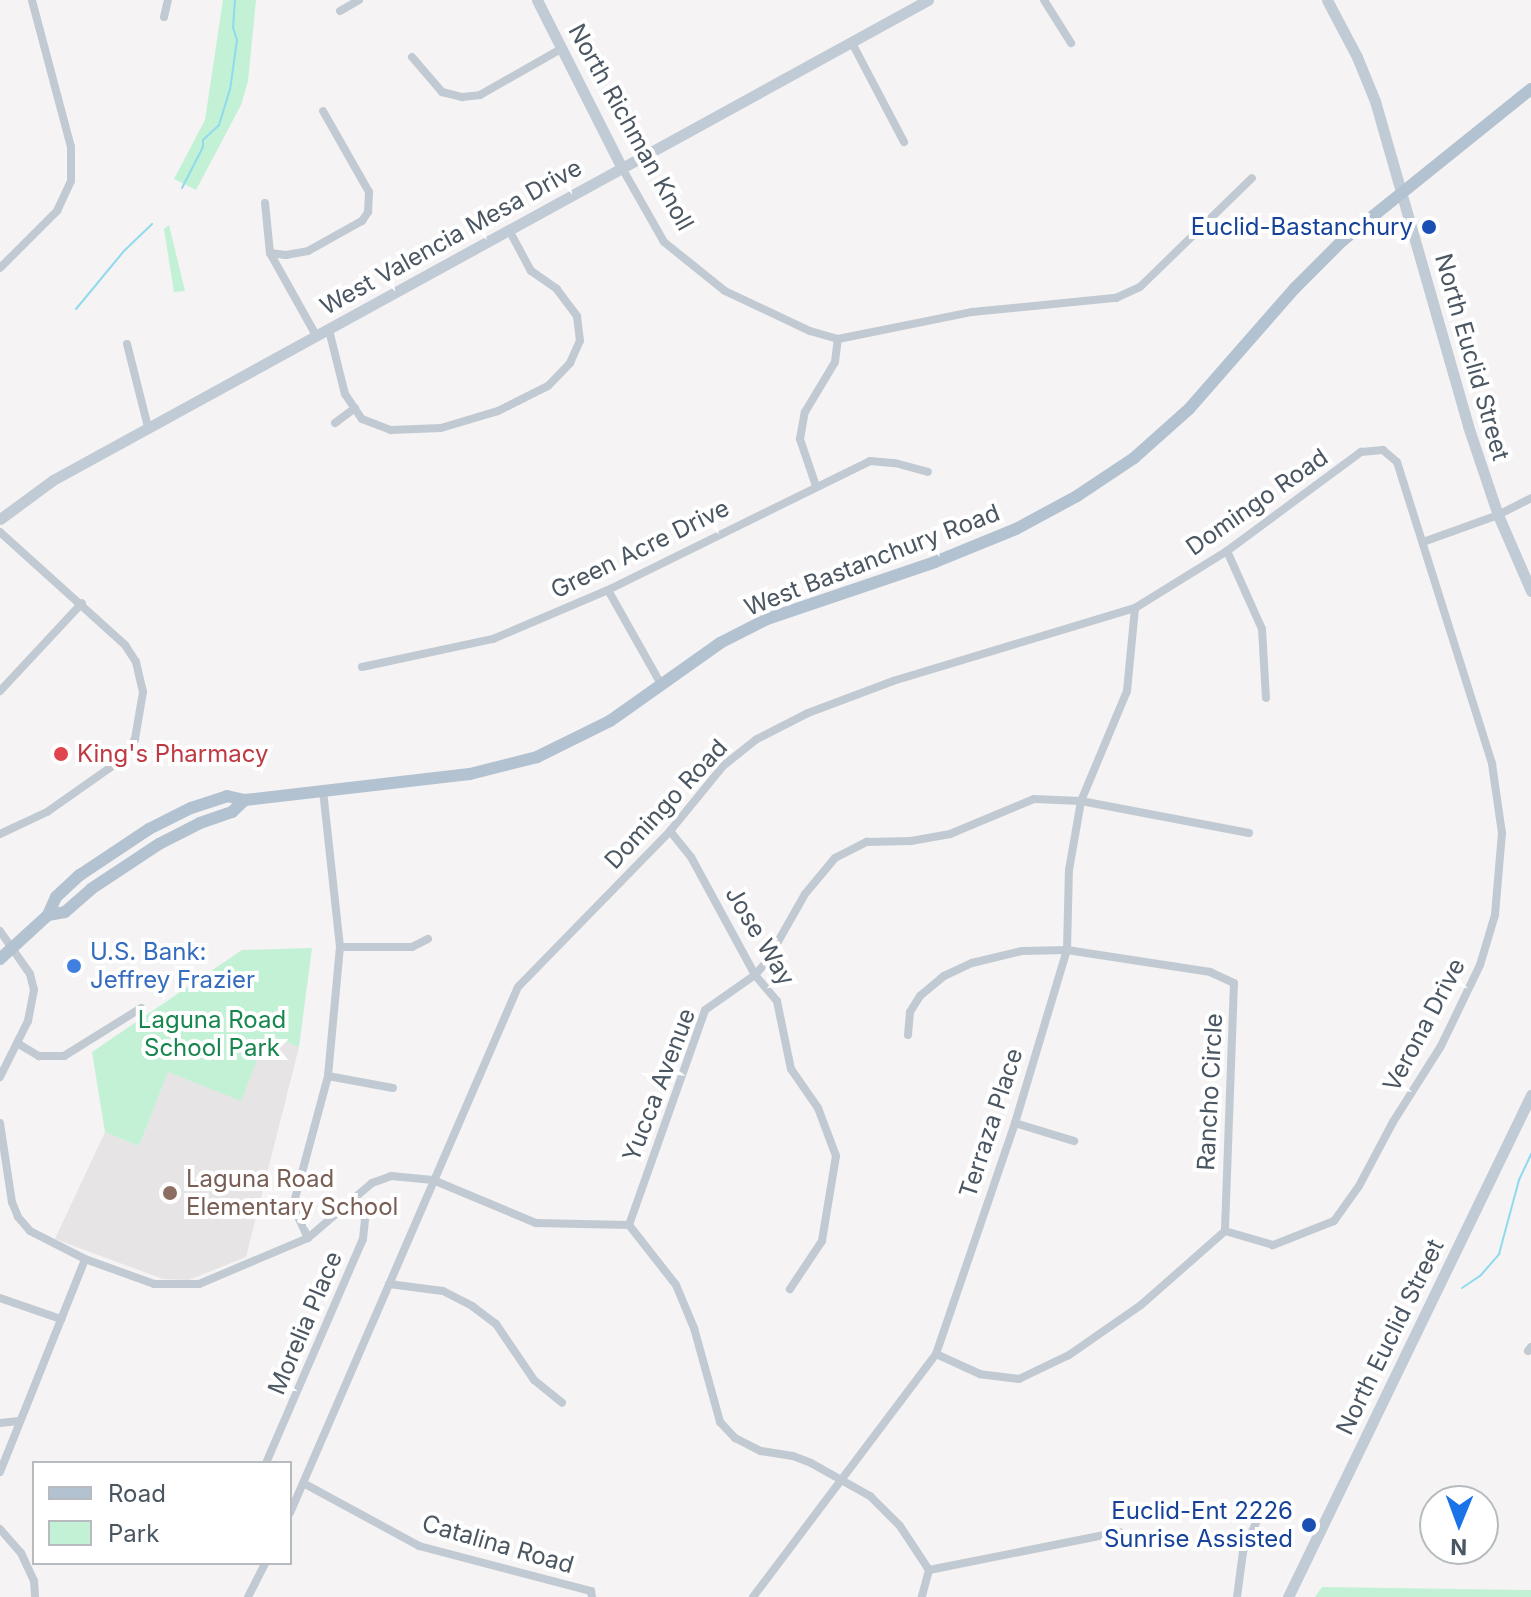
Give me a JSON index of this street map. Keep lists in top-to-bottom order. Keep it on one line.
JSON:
{"streets":{"main road":["West Bastanchury Road"],"street":["North Richman Knoll","West Valencia Mesa Drive","North Euclid Street","Domingo Road","Green Acre Drive","Jose Way","Verona Drive","Yucca Avenue","Rancho Circle","Terraza Place","Morelia Place","Catalina Road"]},"crossings":[["North Richman Knoll","West Valencia Mesa Drive"],["North Euclid Street","West Bastanchury Road"],["Domingo Road","Jose Way"],["Domingo Road","Verona Drive"],["Domingo Road","Terraza Place"],["Domingo Road","Catalina Road"],["Jose Way","Yucca Avenue"],["Verona Drive","Rancho Circle"],["Yucca Avenue","Terraza Place"],["Rancho Circle","Terraza Place"]],"parks":["Laguna Road School Park"],"places":["Euclid-Bastanchury","King's Pharmacy","U.S. Bank: Jeffrey Frazier","Laguna Road Elementary School","Euclid-Ent 2226 Sunrise Assisted"],"legend":["Road","Park"],"north":"bottom"}
